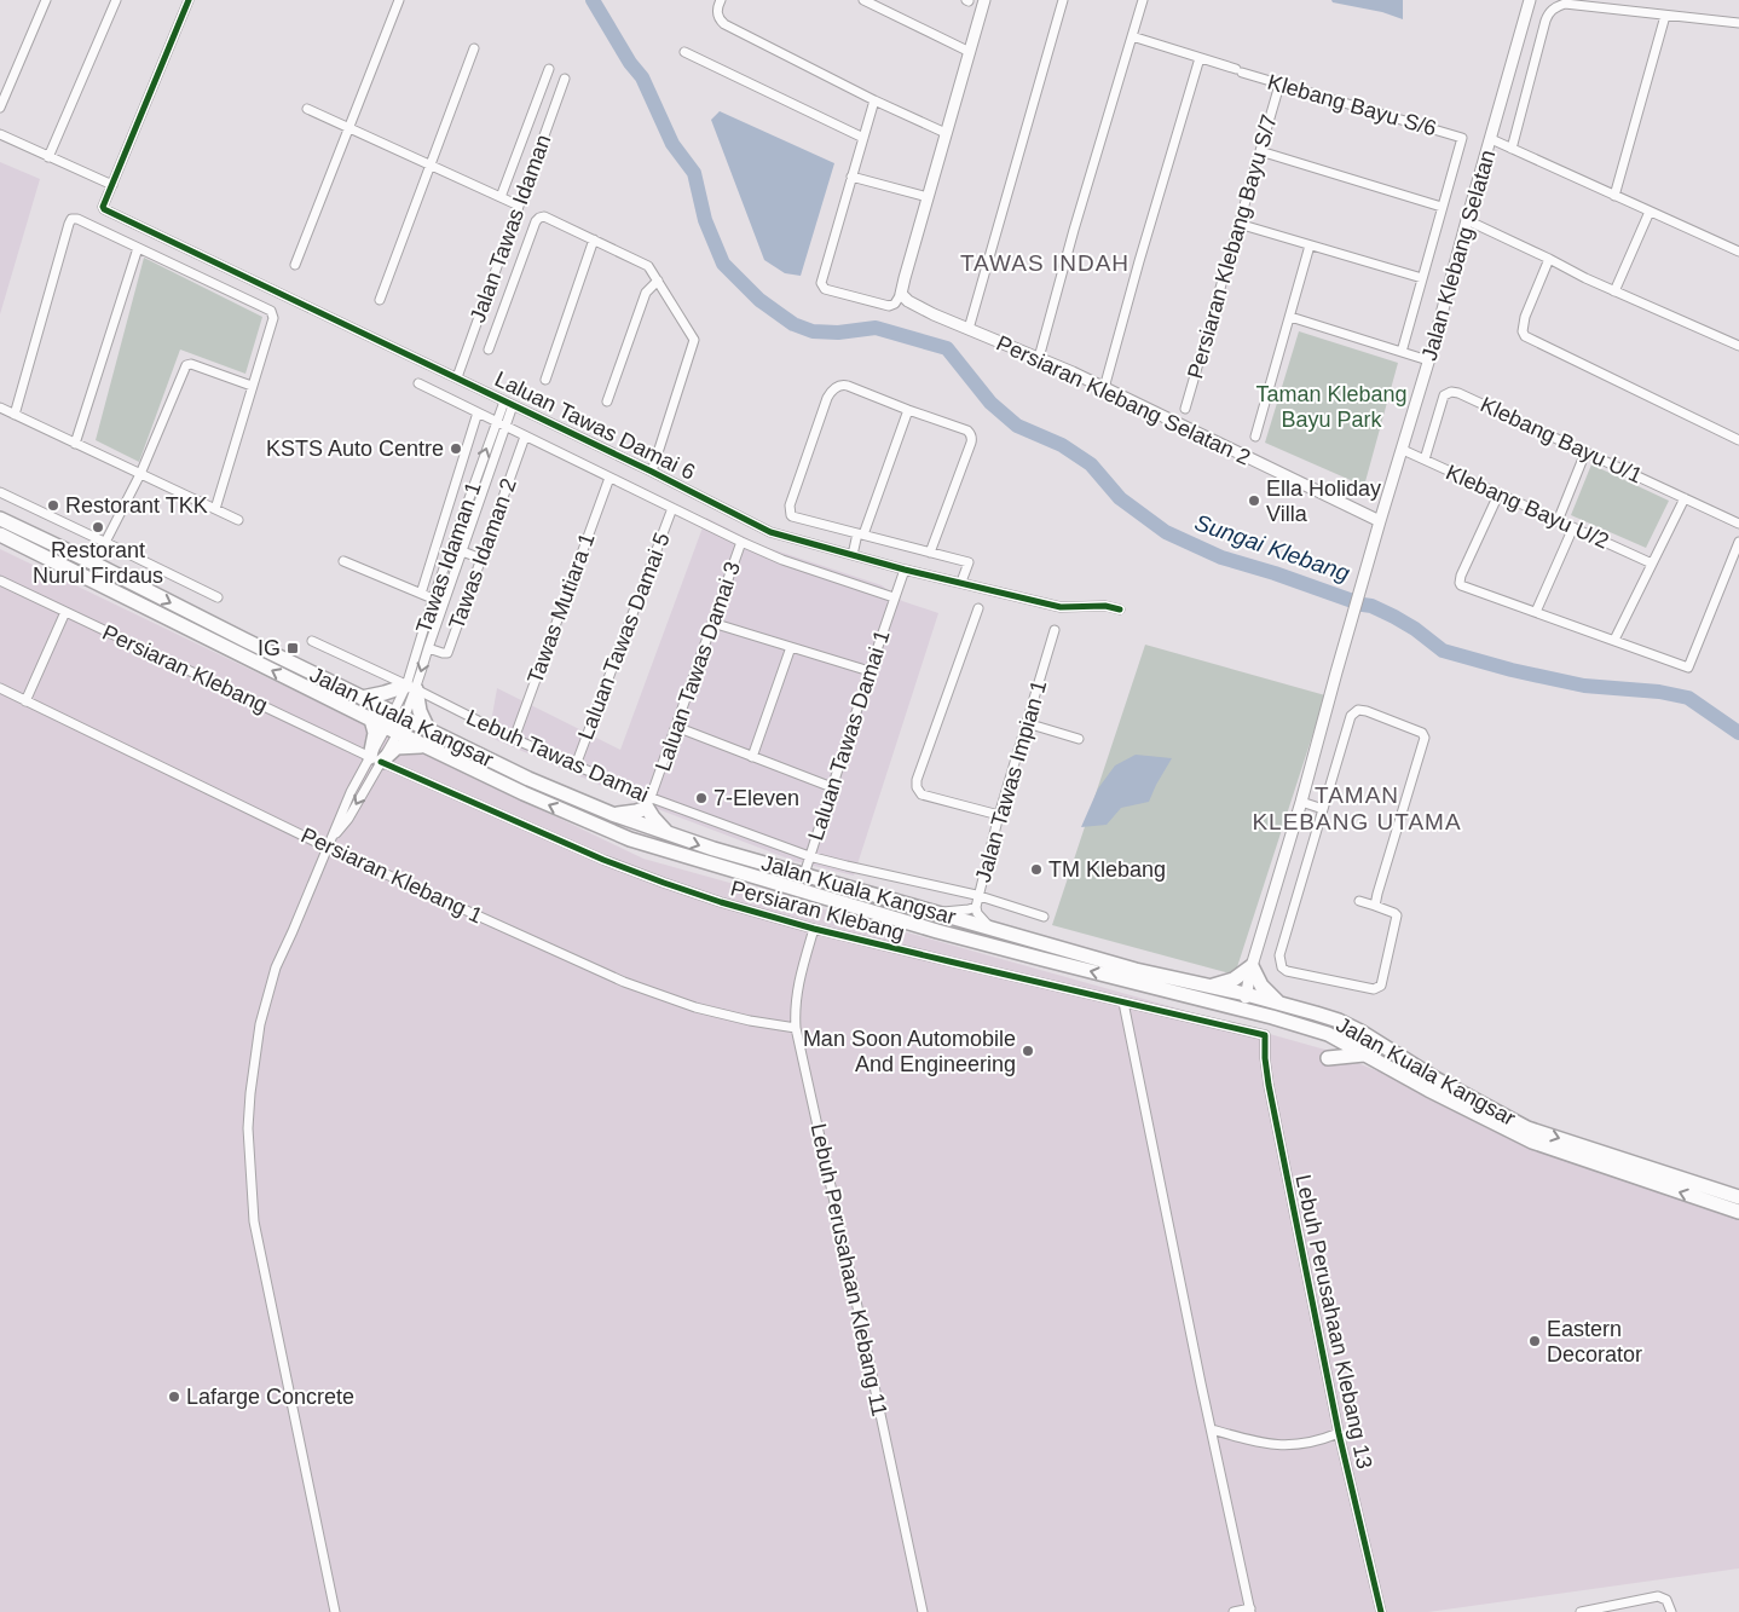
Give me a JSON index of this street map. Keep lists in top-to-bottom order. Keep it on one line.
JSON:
{"streets":{"highway":["Jalan Kuala Kangsar"],"street":["Klebang Bayu S/6","Jalan Tawas Idaman","Persiaran Klebang Bayu S/7","Jalan Klebang Selatan","Persiaran Klebang Selatan 2","Laluan Tawas Damai 6","Klebang Bayu U/1","Klebang Bayu U/2","Tawas Idaman 2","Tawas Idaman 1","Tawas Mutiara 1","Laluan Tawas Damai 5","Laluan Tawas Damai 3","Persiaran Klebang","Laluan Tawas Damai 1","Lebuh Tawas Damai","Jalan Tawas Impian 1","Persiaran Klebang 1","Lebuh Perusahaan Klebang 11","Lebuh Perusahaan Klebang 13"]},"crossings":[["Klebang Bayu S/6","Persiaran Klebang Bayu S/7"],["Jalan Tawas Idaman","Laluan Tawas Damai 6"],["Jalan Klebang Selatan","Persiaran Klebang Selatan 2"],["Jalan Klebang Selatan","Klebang Bayu U/2"],["Jalan Klebang Selatan","Jalan Kuala Kangsar"],["Laluan Tawas Damai 6","Tawas Idaman 2"],["Laluan Tawas Damai 6","Tawas Idaman 1"],["Laluan Tawas Damai 6","Tawas Mutiara 1"],["Laluan Tawas Damai 6","Laluan Tawas Damai 5"],["Laluan Tawas Damai 6","Laluan Tawas Damai 3"],["Laluan Tawas Damai 6","Laluan Tawas Damai 1"],["Klebang Bayu U/1","Klebang Bayu U/2"],["Tawas Idaman 2","Tawas Idaman 1"],["Tawas Idaman 1","Jalan Kuala Kangsar"],["Tawas Idaman 1","Lebuh Tawas Damai"],["Tawas Mutiara 1","Lebuh Tawas Damai"],["Laluan Tawas Damai 5","Lebuh Tawas Damai"],["Laluan Tawas Damai 3","Jalan Kuala Kangsar"],["Laluan Tawas Damai 3","Lebuh Tawas Damai"],["Persiaran Klebang","Lebuh Perusahaan Klebang 11"],["Persiaran Klebang","Lebuh Perusahaan Klebang 13"],["Jalan Kuala Kangsar","Laluan Tawas Damai 1"],["Jalan Kuala Kangsar","Jalan Tawas Impian 1"],["Laluan Tawas Damai 1","Lebuh Tawas Damai"],["Lebuh Tawas Damai","Jalan Tawas Impian 1"],["Persiaran Klebang 1","Lebuh Perusahaan Klebang 11"]],"districts":["TAWAS INDAH","TAMAN KLEBANG UTAMA"],"water":["Sungai Klebang"],"parks":["Taman Klebang Bayu Park"],"places":{"other":["KSTS Auto Centre","Ella Holiday Villa","Restorant TKK","Restorant Nurul Firdaus","7-Eleven","TM Klebang","Man Soon Automobile And Engineering","Eastern Decorator","Lafarge Concrete"],"transit":["IG"]}}
